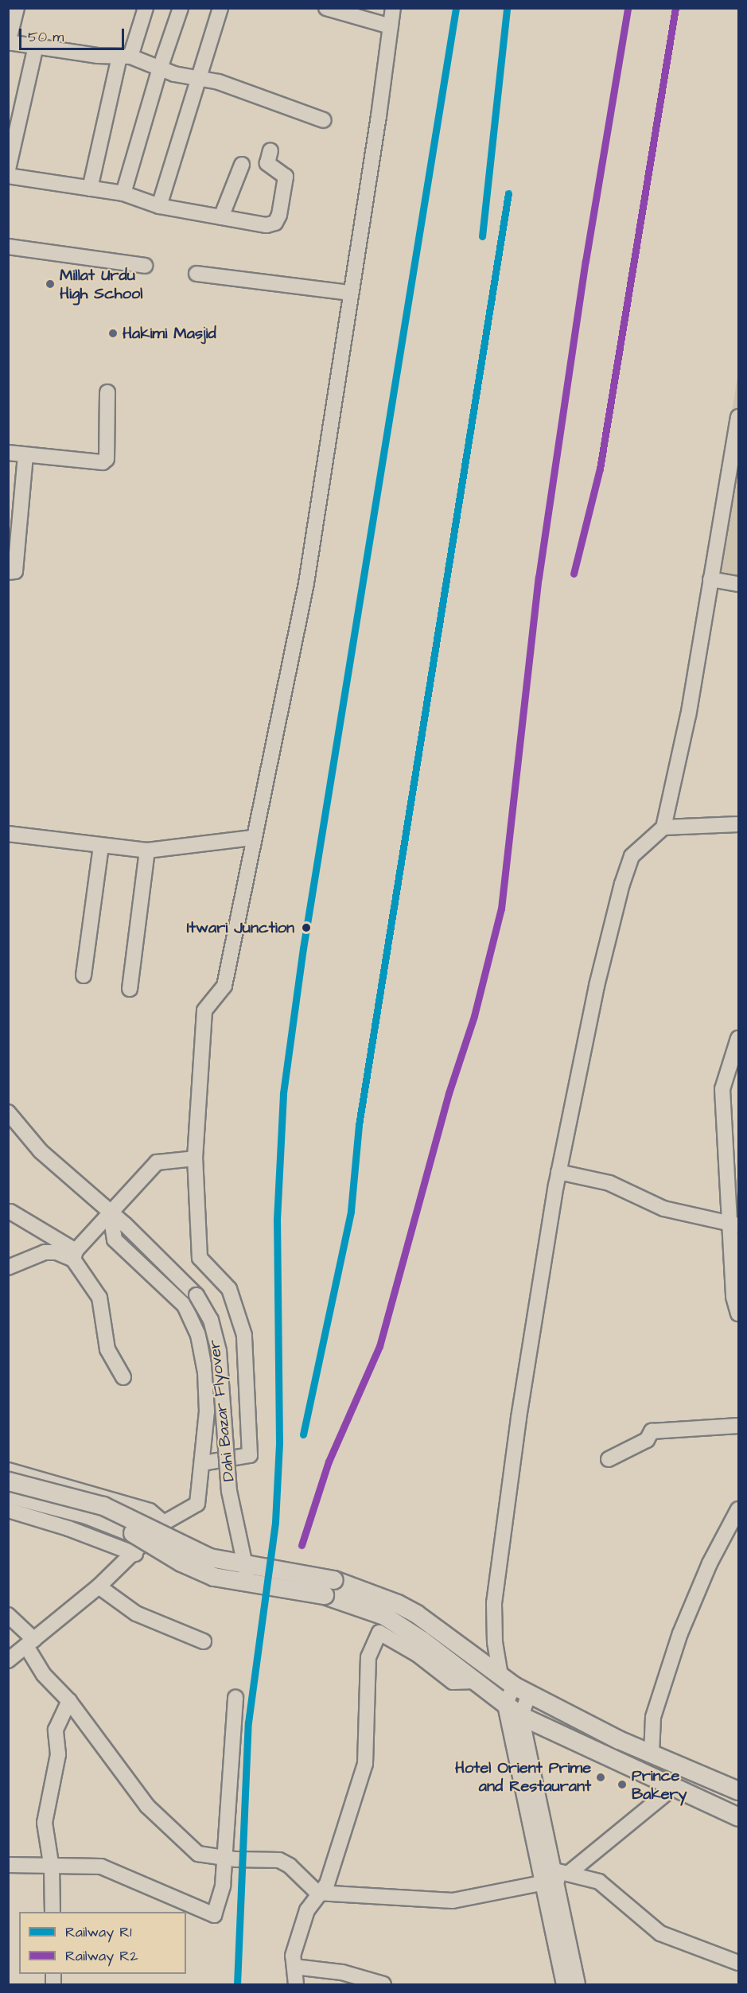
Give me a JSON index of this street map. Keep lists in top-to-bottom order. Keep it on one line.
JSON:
{"streets":{"street":["Dahi Bazar Flyover"]},"places":["Millat Urdu High School","Hakimi Masjid","Itwari Junction","Hotel Orient Prime and Restaurant","Prince Bakery"],"lines":["rail line R1","rail line R2"],"legend":["Railway R1","Railway R2"],"scale_bar":"50 m"}
